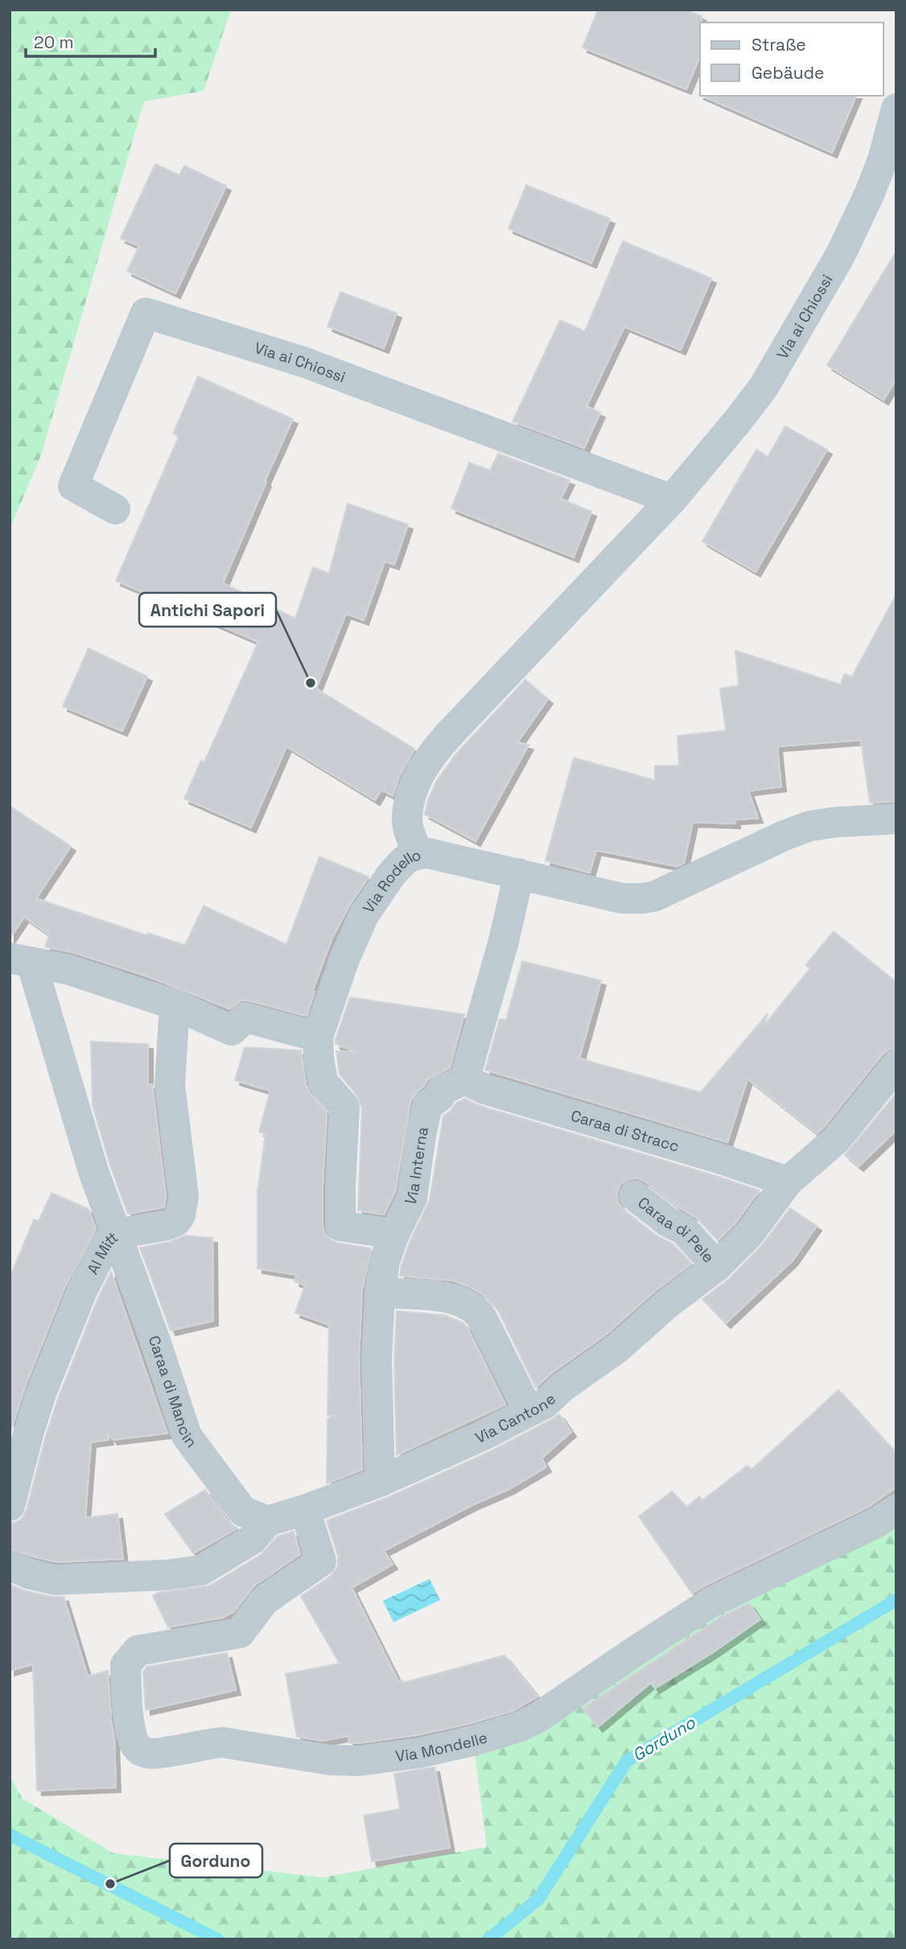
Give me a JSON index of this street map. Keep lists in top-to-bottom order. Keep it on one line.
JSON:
{"streets":{"street":["Via ai Chiossi","Via Rodello","Caraa di Stracc","Via Interna","Caraa di Pele","Al Mitt","Caraa di Mancin","Via Cantone","Via Mondelle"]},"crossings":[["Via ai Chiossi","Via Rodello"],["Caraa di Stracc","Via Interna"],["Caraa di Stracc","Via Cantone"],["Via Interna","Via Cantone"],["Caraa di Pele","Via Cantone"],["Al Mitt","Caraa di Mancin"],["Caraa di Mancin","Via Cantone"],["Via Cantone","Via Mondelle"]],"water":["Gorduno"],"places":["Antichi Sapori","Gorduno"],"legend":["Straße","Gebäude"],"scale_bar":"20 m"}
